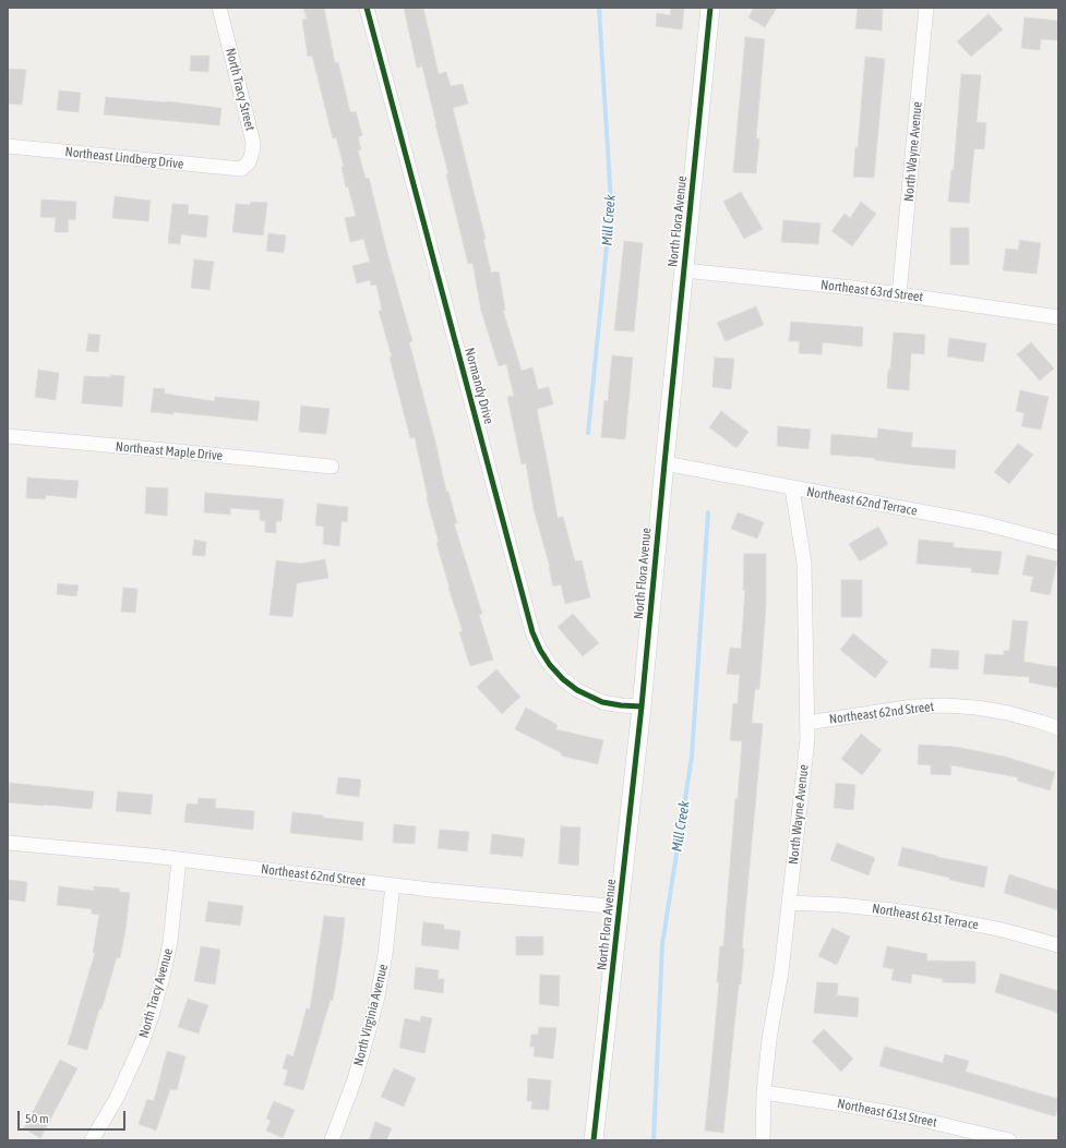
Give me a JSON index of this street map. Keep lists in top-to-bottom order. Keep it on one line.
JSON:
{"streets":{"street":["North Tracy Street","North Wayne Avenue","Northeast Lindberg Drive","North Flora Avenue","Northeast 63rd Street","Normandy Drive","Northeast Maple Drive","Northeast 62nd Terrace","Northeast 62nd Street","Northeast 61st Terrace","North Tracy Avenue","North Virginia Avenue","Northeast 61st Street"]},"crossings":[["North Tracy Street","Northeast Lindberg Drive"],["North Wayne Avenue","Northeast 63rd Street"],["North Wayne Avenue","Northeast 62nd Terrace"],["North Wayne Avenue","Northeast 62nd Street"],["North Wayne Avenue","Northeast 61st Terrace"],["North Wayne Avenue","Northeast 61st Street"],["North Flora Avenue","Northeast 63rd Street"],["North Flora Avenue","Normandy Drive"],["North Flora Avenue","Northeast 62nd Terrace"],["North Flora Avenue","Northeast 62nd Street"],["Northeast 62nd Street","North Tracy Avenue"],["Northeast 62nd Street","North Virginia Avenue"]],"water":["Mill Creek"],"scale_bar":"50 m"}
